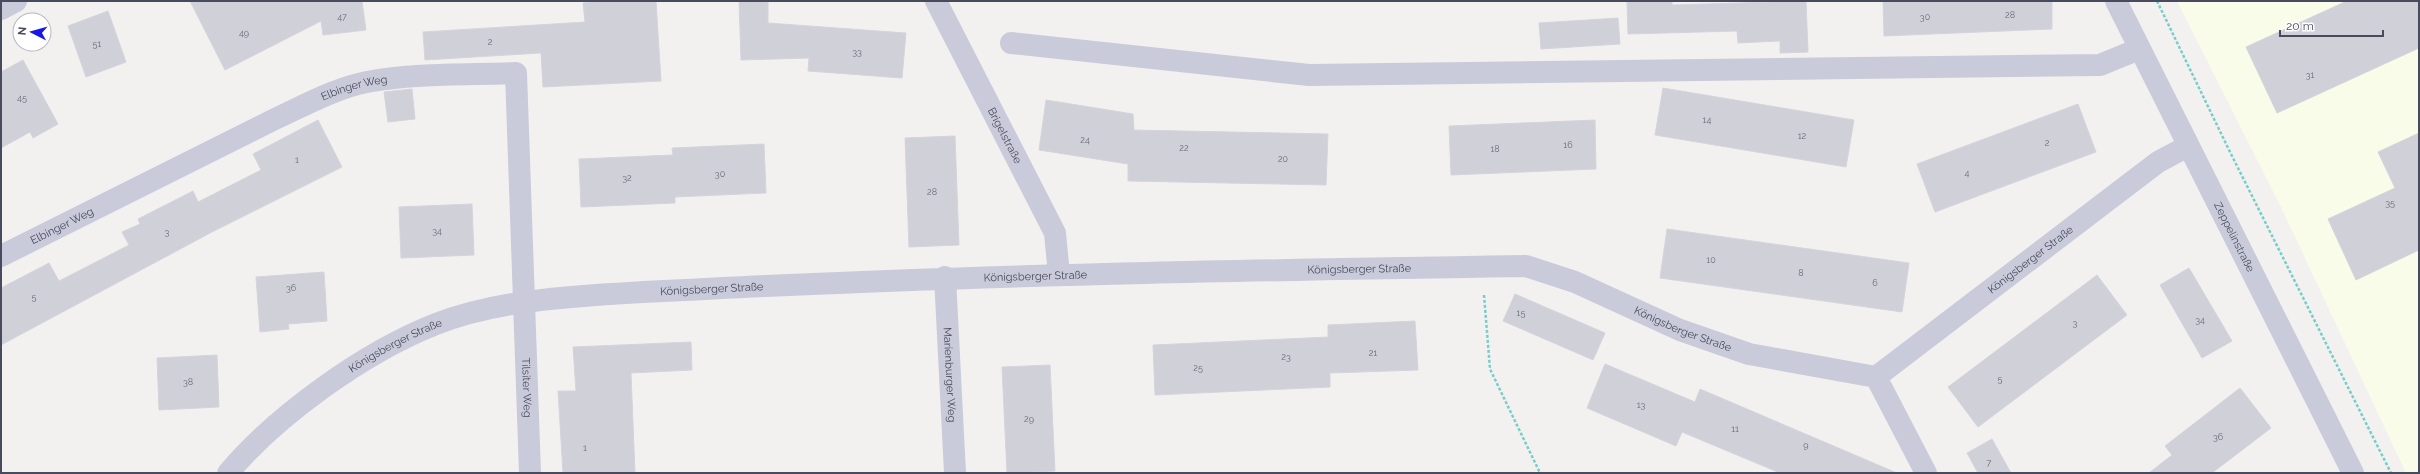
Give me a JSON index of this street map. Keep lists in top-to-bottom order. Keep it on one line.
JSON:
{"streets":{"street":["Elbinger Weg","Brigelstraße","Zeppelinstraße","Königsberger Straße","Marienburger Weg","Tilsiter Weg"]},"crossings":[["Elbinger Weg","Königsberger Straße"],["Elbinger Weg","Tilsiter Weg"],["Brigelstraße","Königsberger Straße"],["Zeppelinstraße","Königsberger Straße"],["Königsberger Straße","Marienburger Weg"],["Königsberger Straße","Tilsiter Weg"]],"house_numbers":["28","47","30","49","2","51","33","31","45","14","12","24","2","16","22","18","20","1","4","30","32","28","35","34","3","10","8","6","36","5","15","34","3","21","23","25","5","38","13","29","11","36","9","1","7"],"scale_bar":"20 m","north":"left"}
